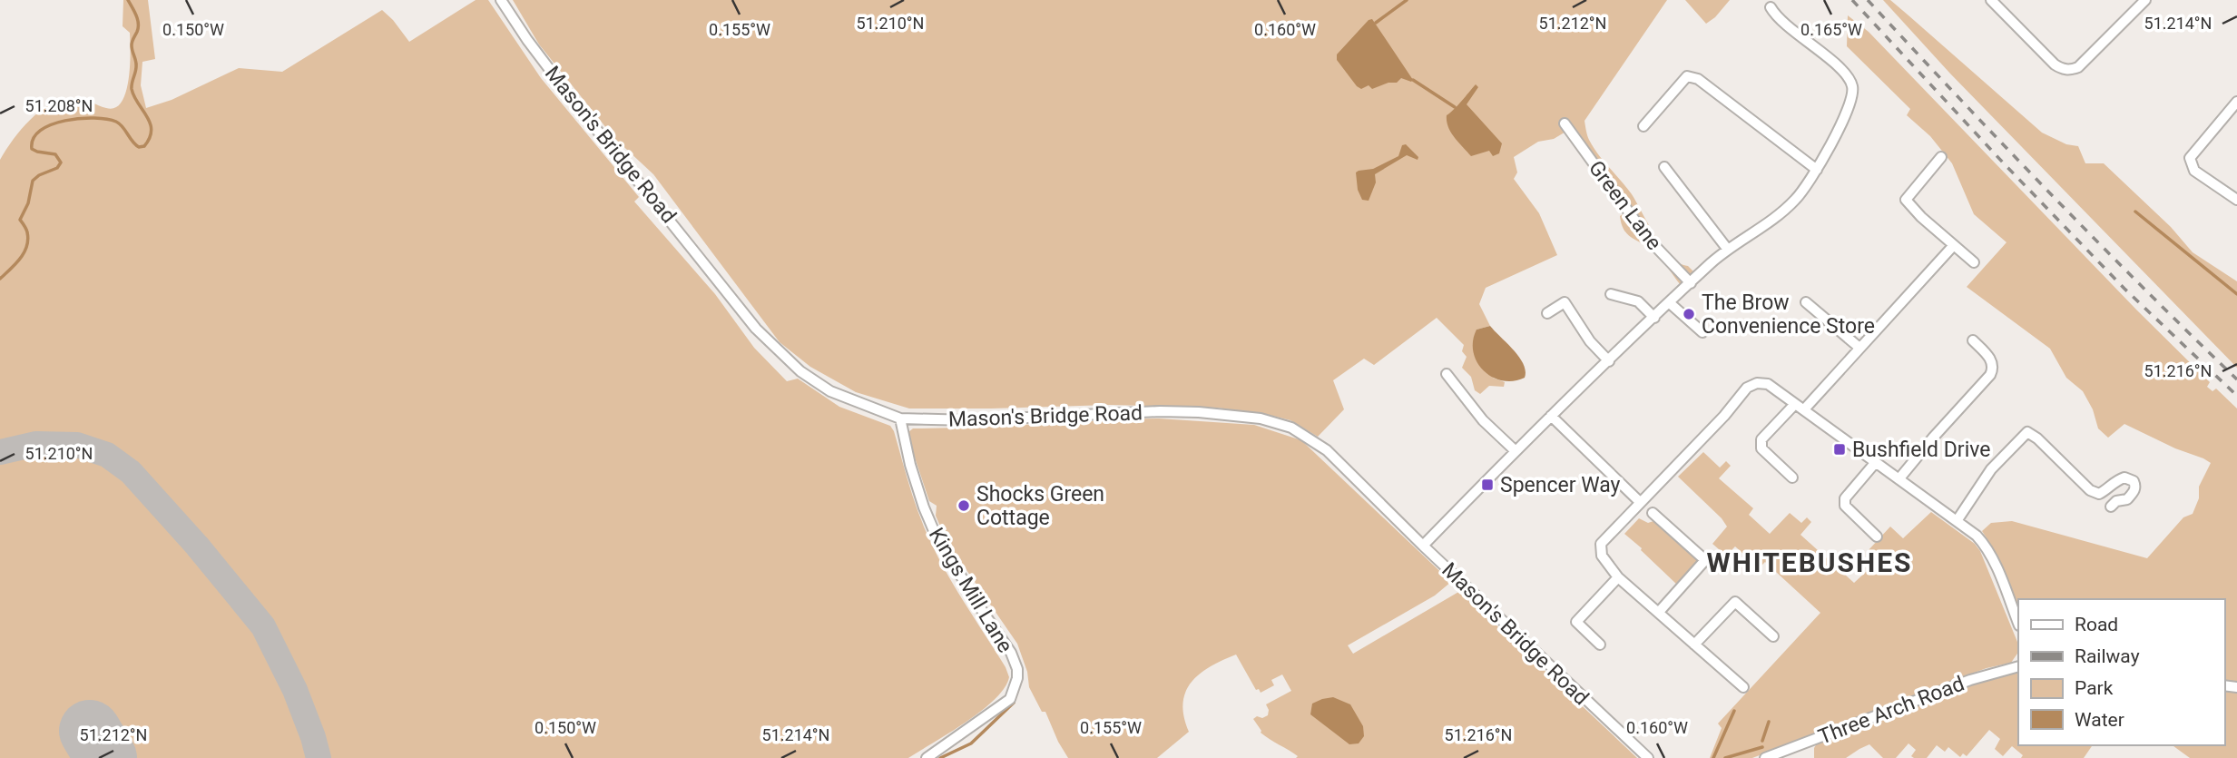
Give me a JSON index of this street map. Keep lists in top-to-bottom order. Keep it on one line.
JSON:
{"streets":{"street":["Mason's Bridge Road","Green Lane","Kings Mill Lane","Three Arch Road"]},"crossings":[["Mason's Bridge Road","Kings Mill Lane"]],"districts":["WHITEBUSHES"],"places":{"other":["The Brow Convenience Store","Shocks Green Cottage"],"transit":["Bushfield Drive","Spencer Way"]},"legend":["Road","Railway","Park","Water"],"coordinates":["51.212°N","51.210°N","51.214°N","0.150°W","0.155°W","0.160°W","0.165°W","51.208°N","51.216°N"]}
